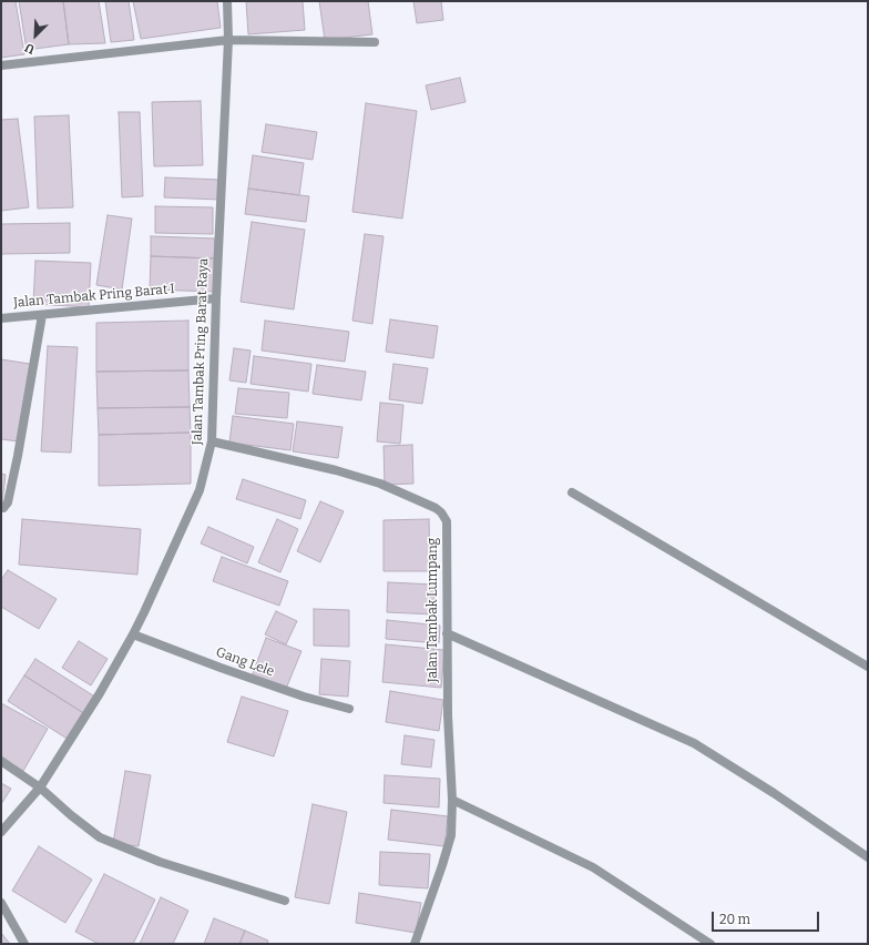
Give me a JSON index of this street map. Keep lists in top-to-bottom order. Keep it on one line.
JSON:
{"streets":{"street":["Jalan Tambak Pring Barat I","Jalan Tambak Pring Barat Raya","Jalan Tambak Lumpang","Gang Lele"]},"crossings":[["Jalan Tambak Pring Barat I","Jalan Tambak Pring Barat Raya"],["Jalan Tambak Pring Barat Raya","Jalan Tambak Lumpang"],["Jalan Tambak Pring Barat Raya","Gang Lele"]],"scale_bar":"20 m","north":"bottom left"}
